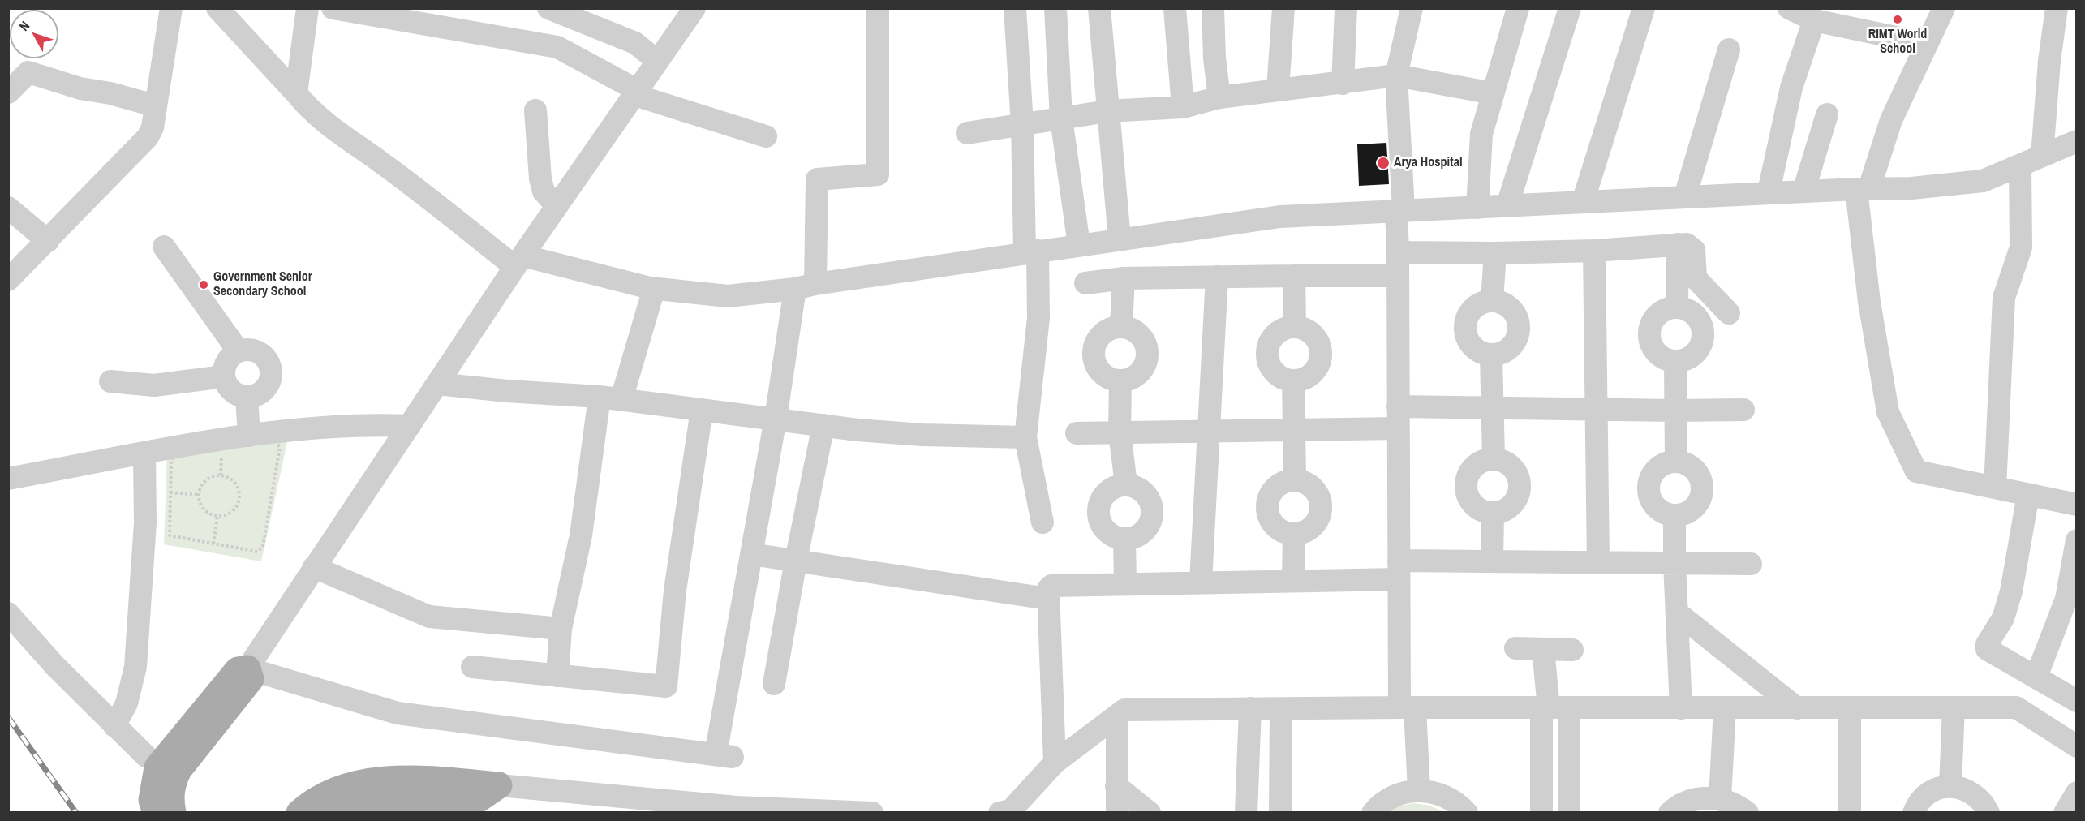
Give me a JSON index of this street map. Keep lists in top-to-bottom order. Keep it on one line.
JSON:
{"places":["RIMT World School","Arya Hospital","Government Senior Secondary School"],"north":"top left"}
